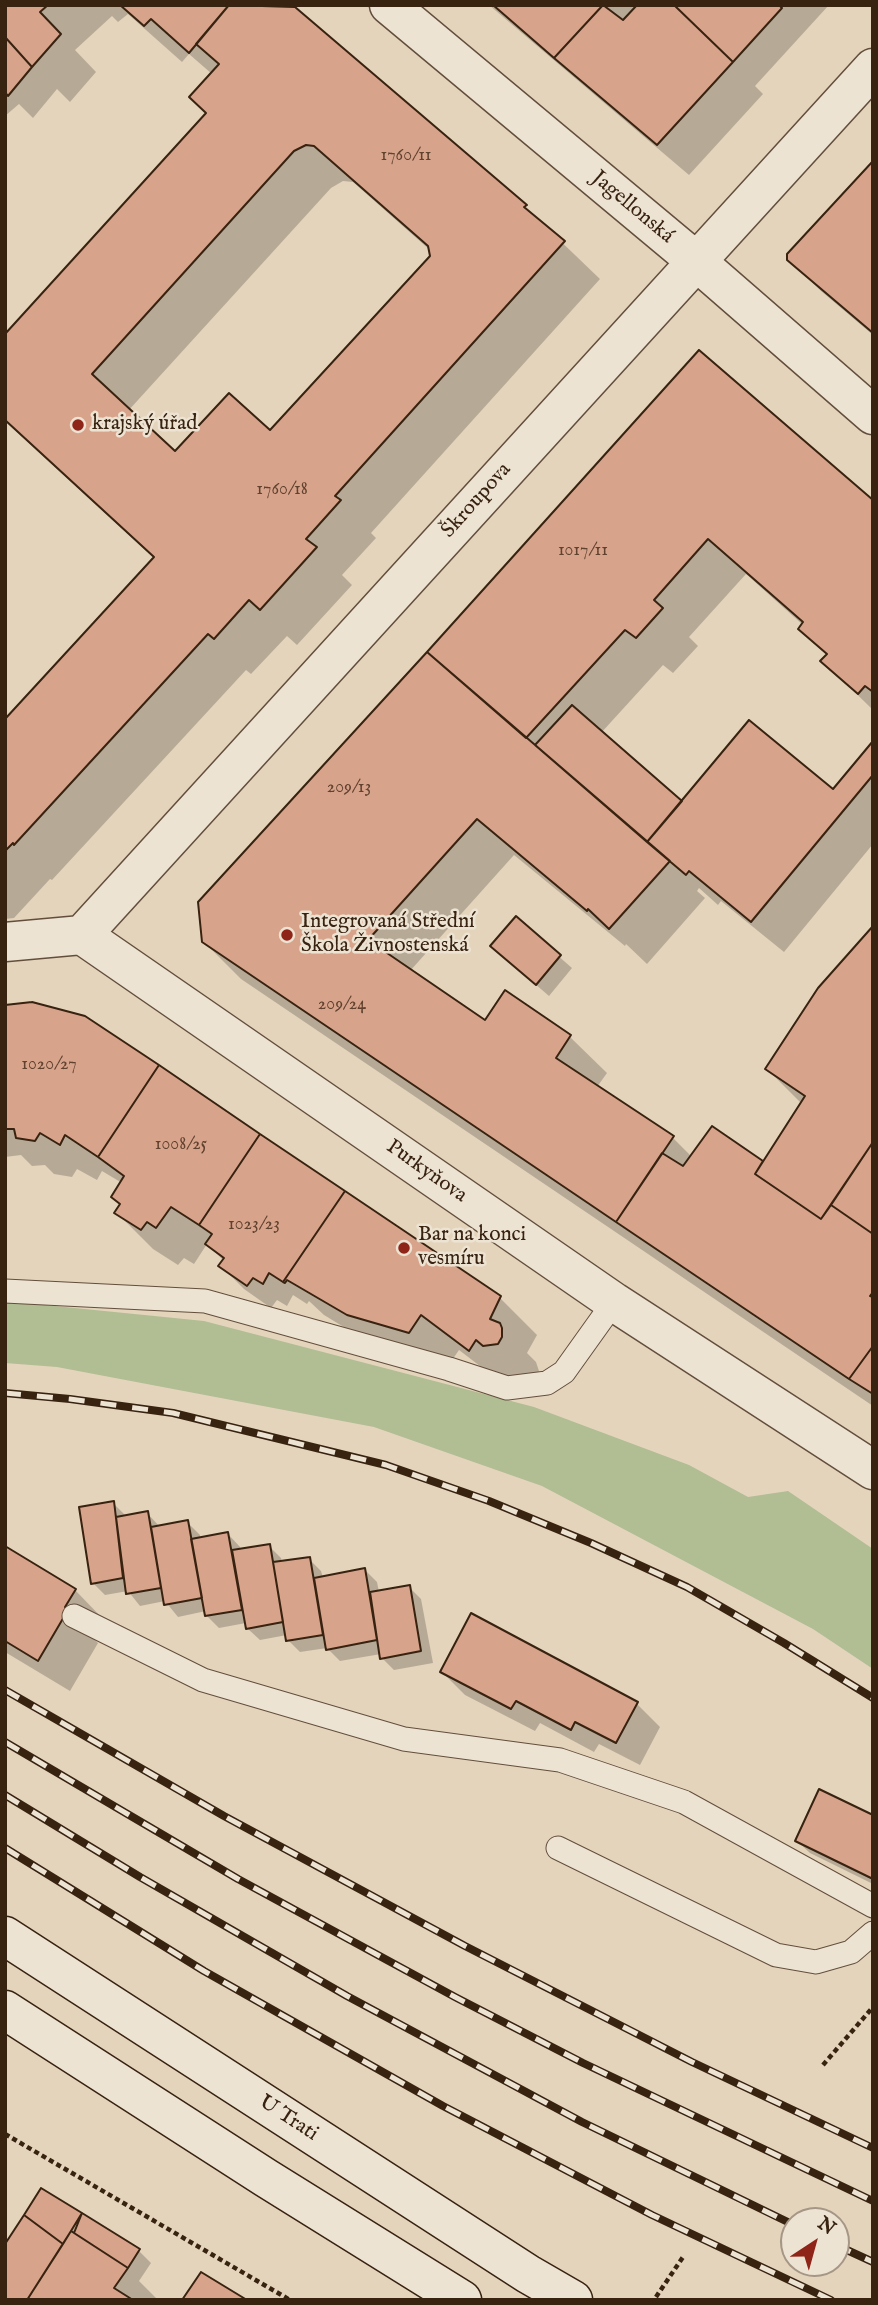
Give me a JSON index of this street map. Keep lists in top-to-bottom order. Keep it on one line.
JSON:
{"streets":{"street":["Jagellonská","Škroupova","Purkyňova","U Trati"]},"crossings":[["Jagellonská","Škroupova"],["Škroupova","Purkyňova"]],"places":["krajský úřad","Integrovaná Střední Škola Živnostenská","Bar na konci vesmíru"],"house_numbers":["1760/11","1760/18","1017/11","209/13","209/24","1020/27","1008/25","1023/23"],"north":"top right"}
